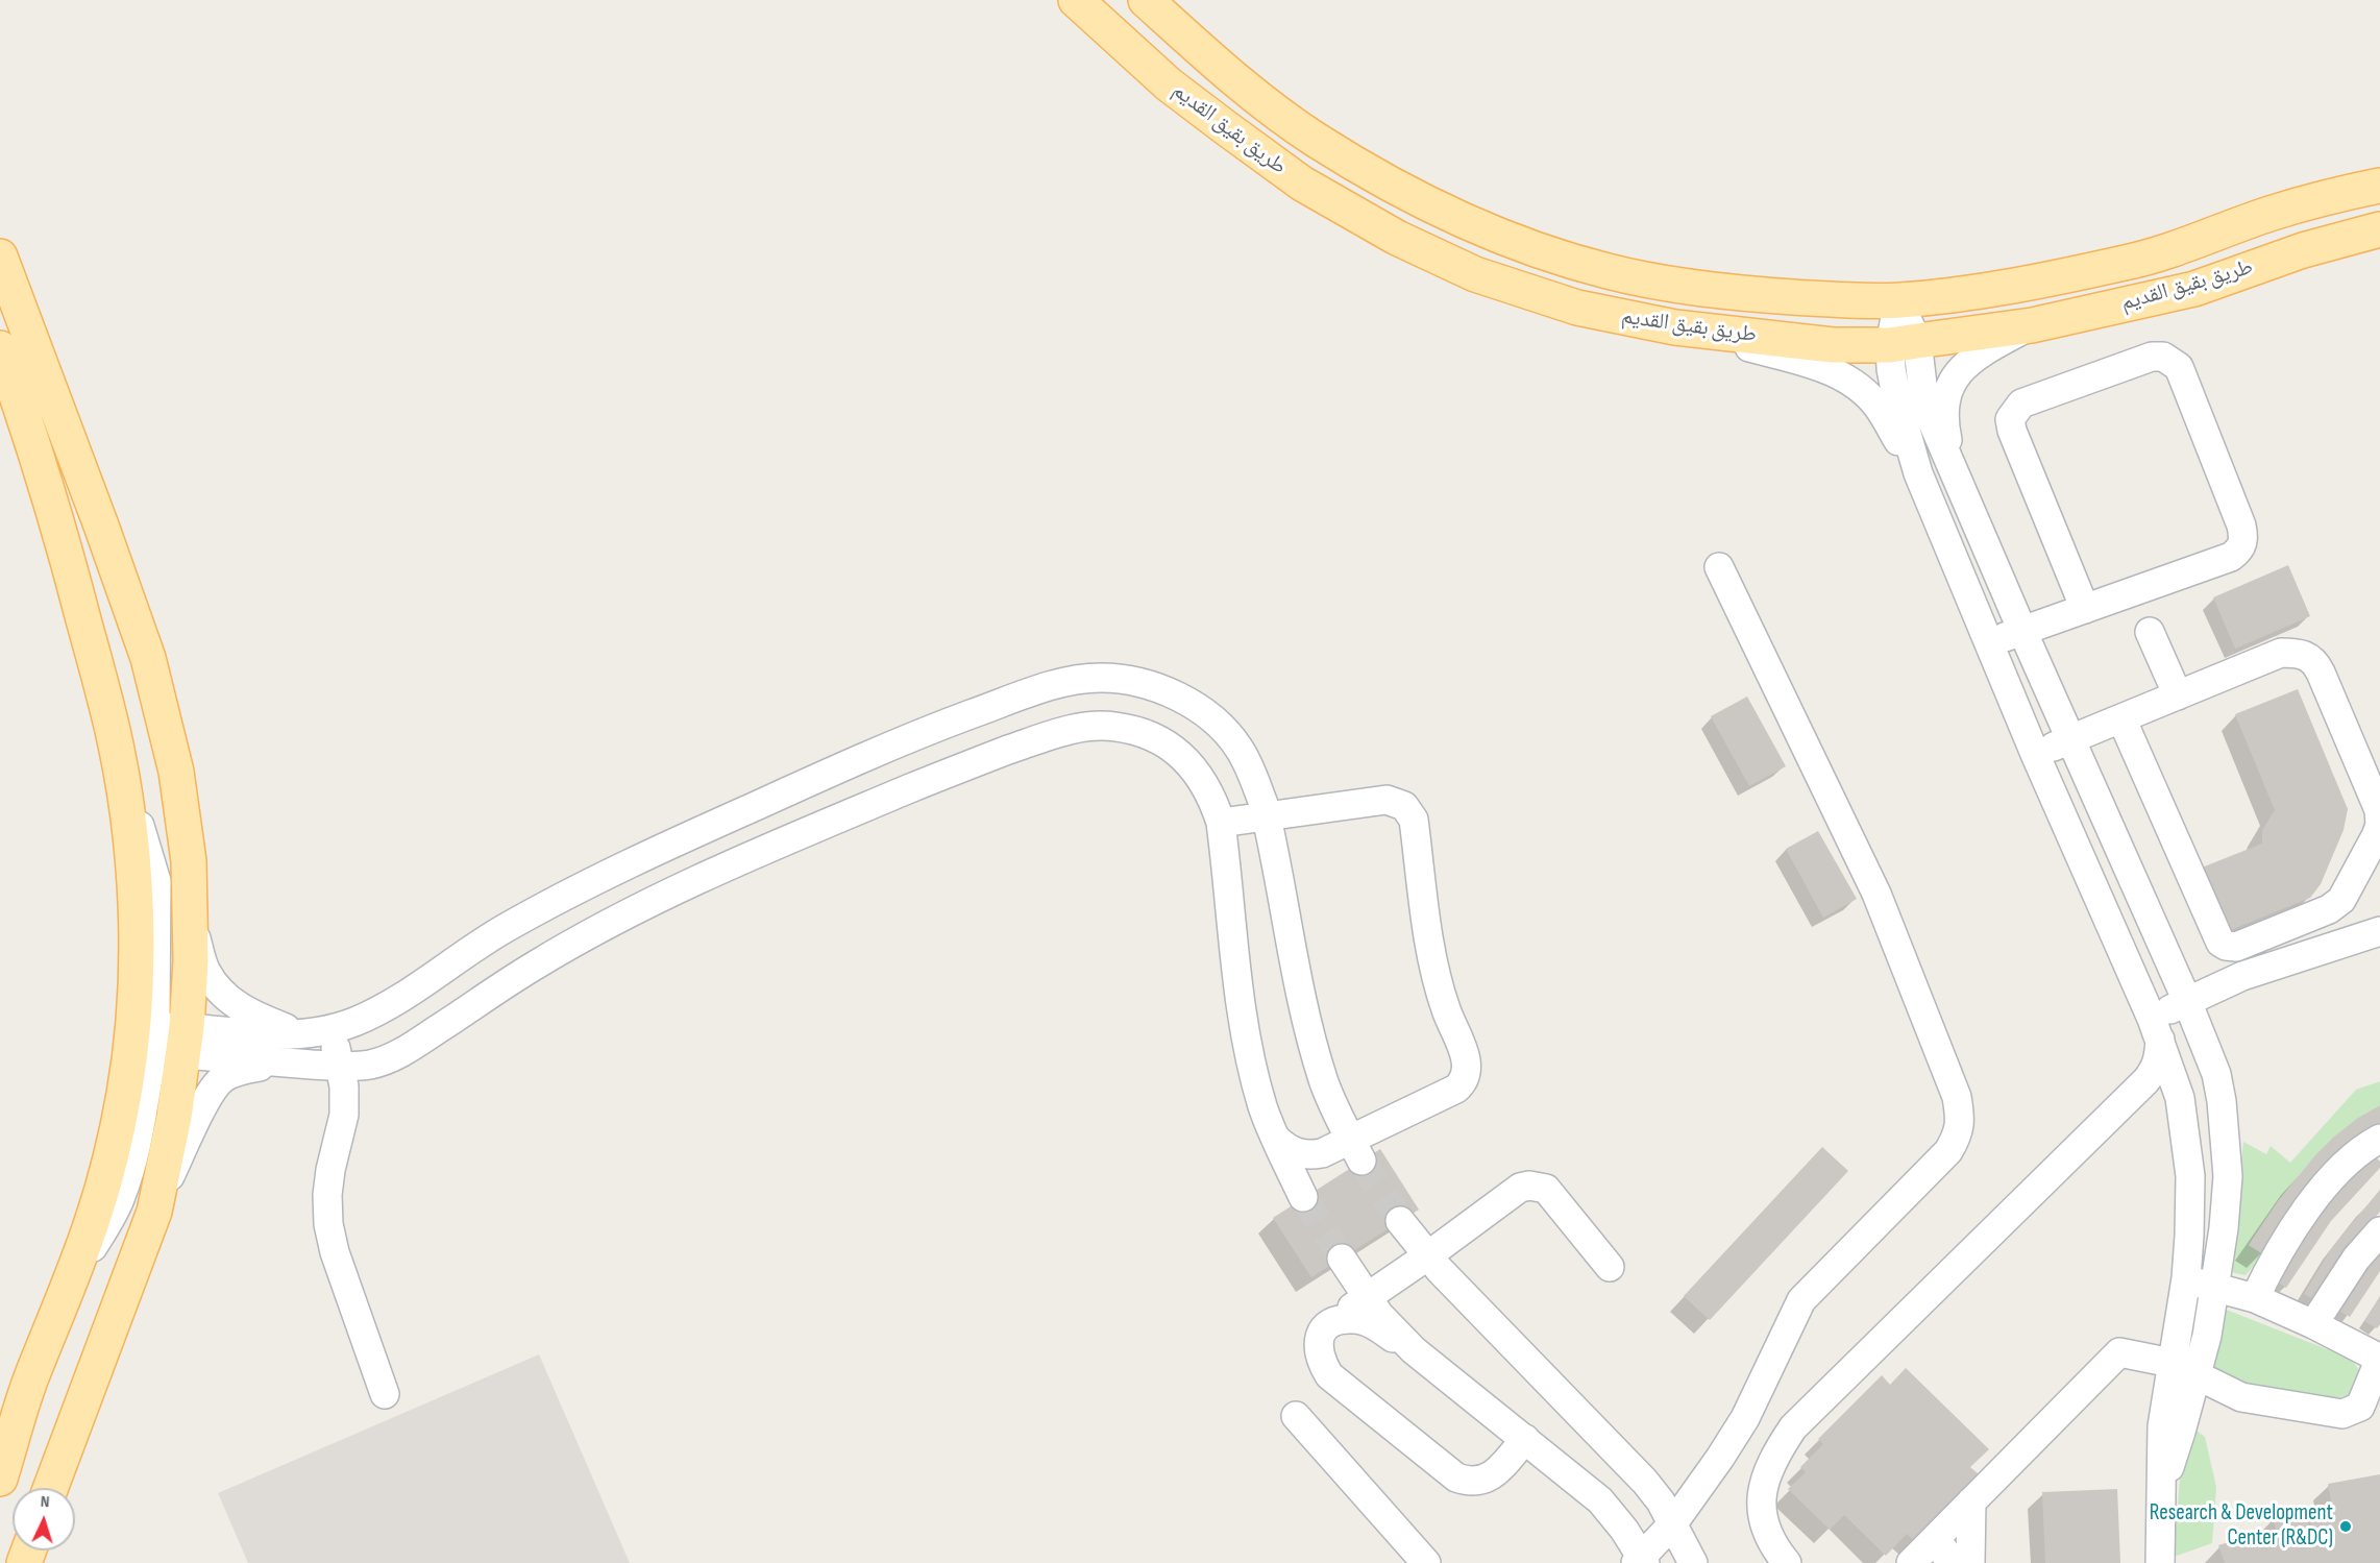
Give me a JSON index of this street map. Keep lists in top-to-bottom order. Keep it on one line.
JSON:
{"streets":{"main road":["طريق بقيق القديم"]},"places":["Research & Development Center (R&DC)"],"north":"top"}
